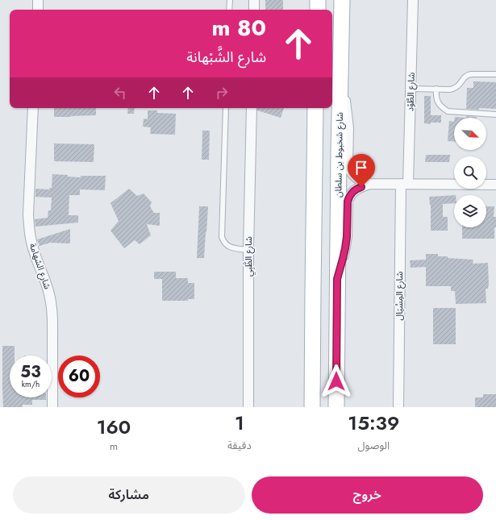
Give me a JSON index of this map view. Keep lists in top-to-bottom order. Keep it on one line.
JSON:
{"streets":{"main road":["شارع شخبوط بن سلطان"],"street":["شارع الطَّوْد","شارع الظَّبِي","شارع الشهامة","شارع المِسْيَال"]},"crossings":[["شارع الطَّوْد","شارع المِسْيَال"]],"north":"bottom right","page":{"turn":["80 m","شارع الشَّبْهانة"],"speed":"53 km/h","limit":"60","eta":["15:39","الوصول","1","دقيقة","160","m"],"buttons":["خروج","مشاركة"]}}
